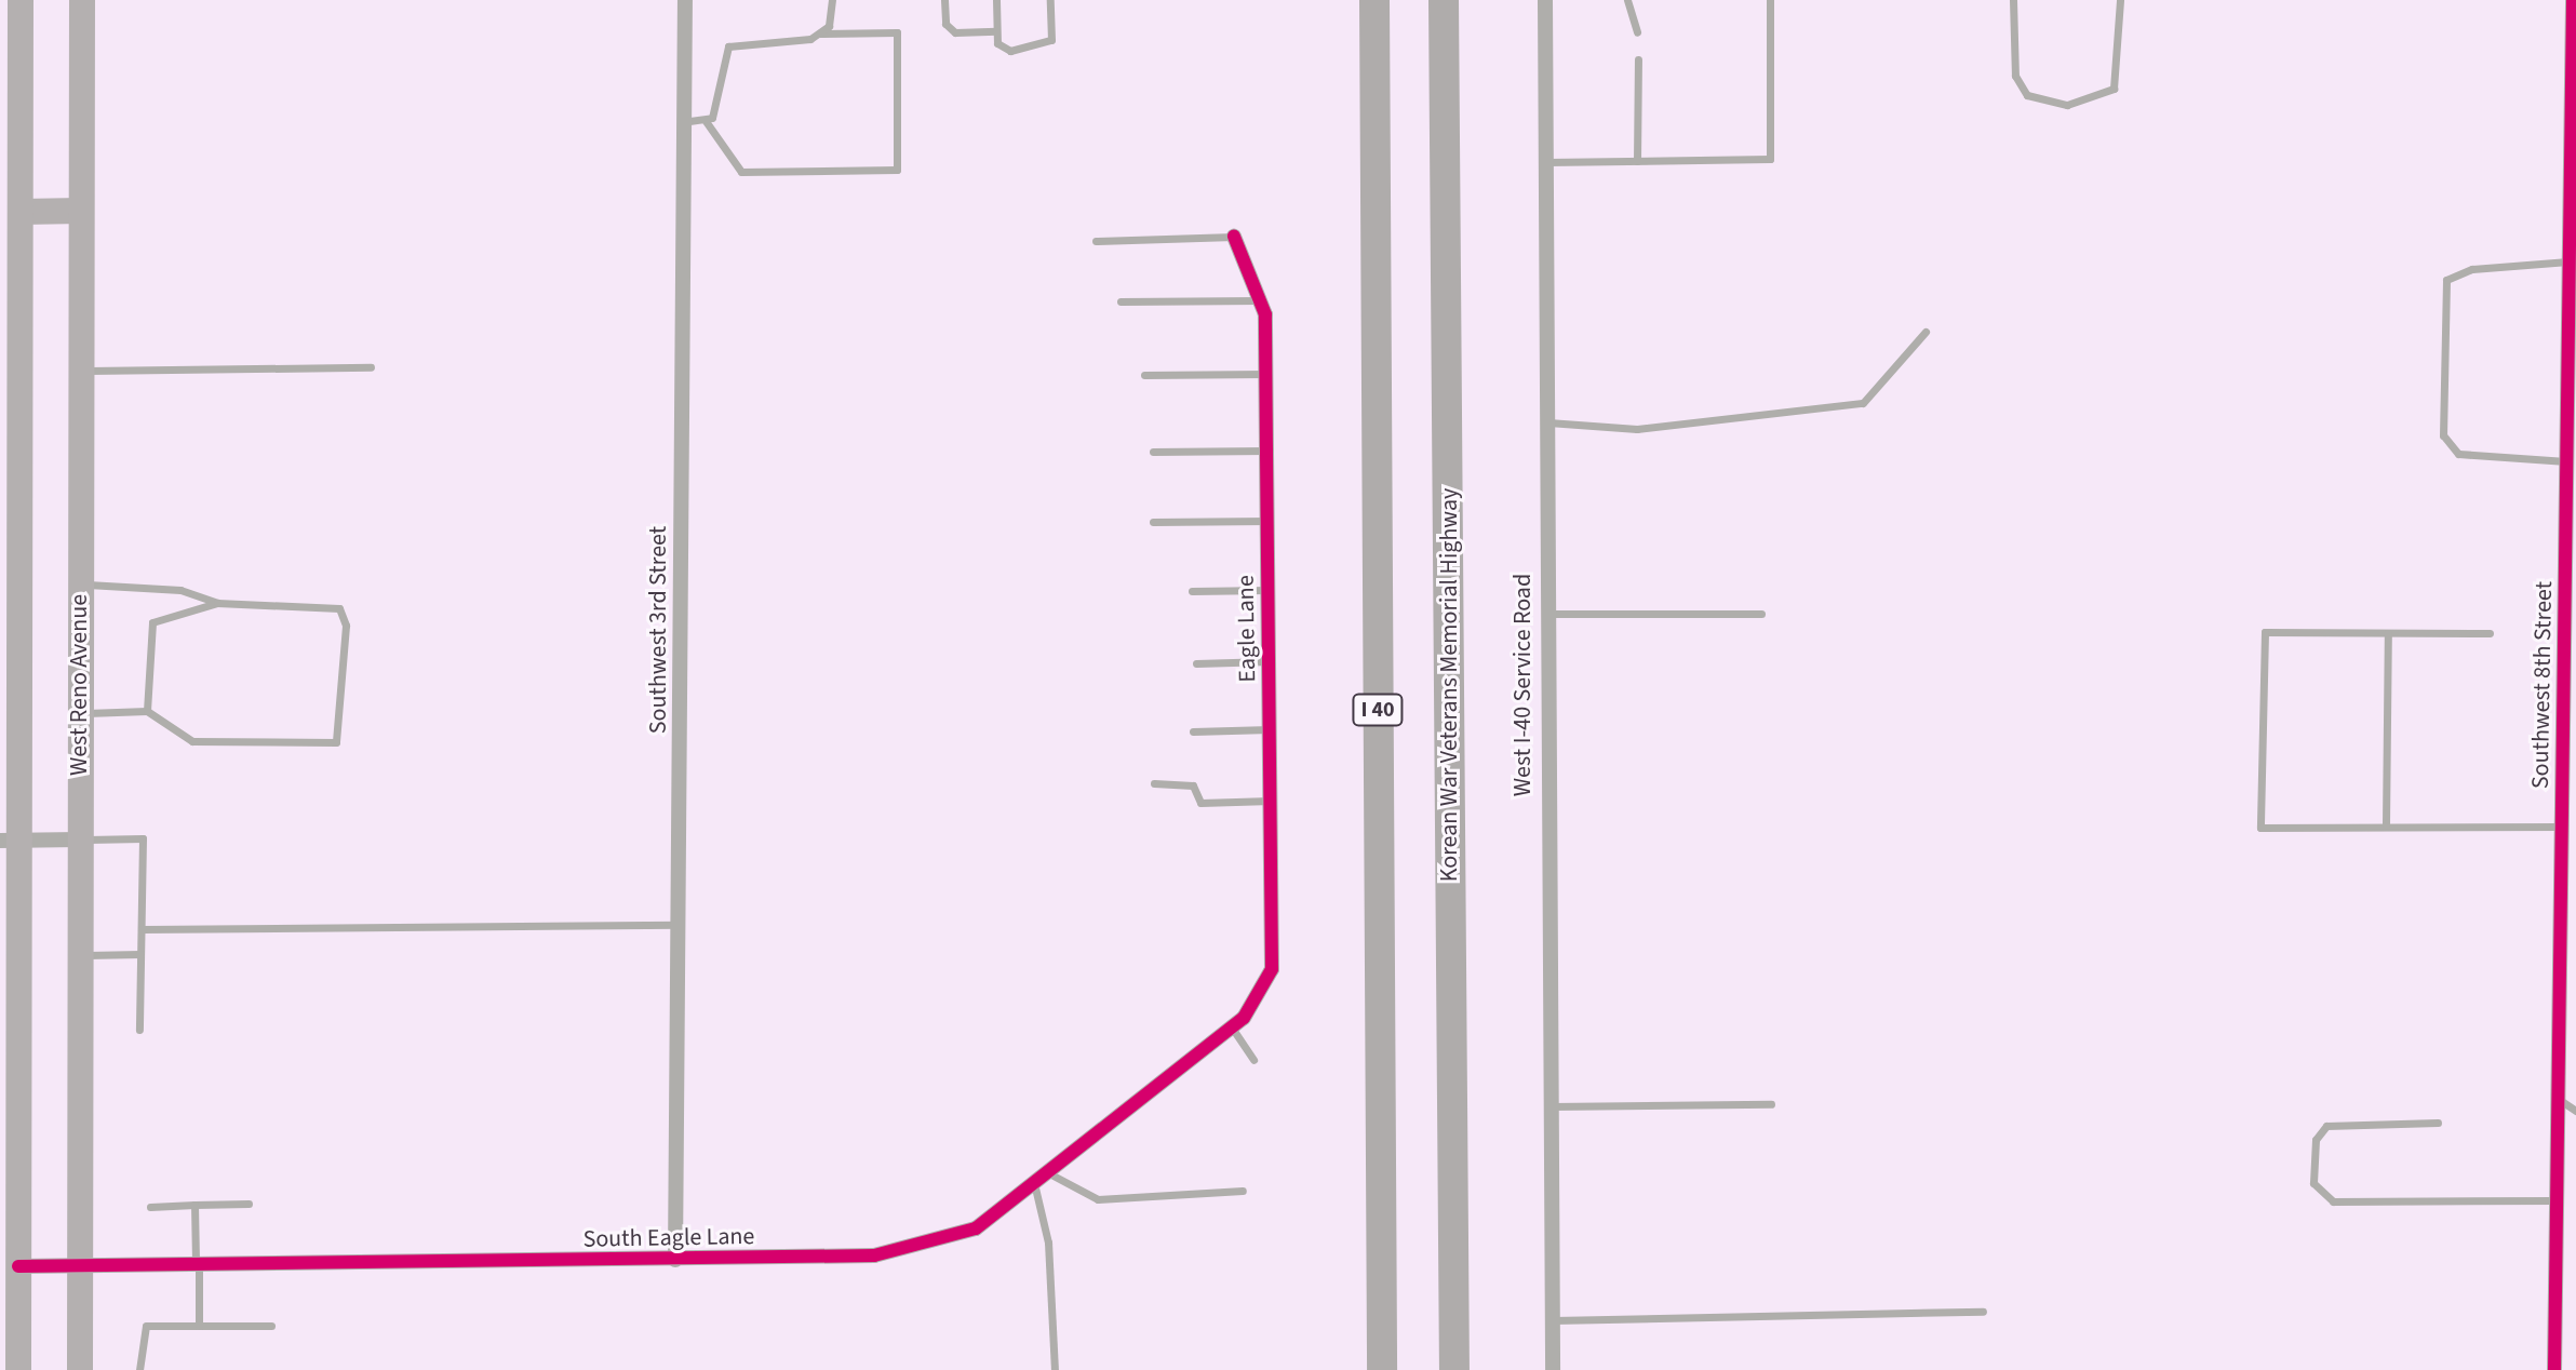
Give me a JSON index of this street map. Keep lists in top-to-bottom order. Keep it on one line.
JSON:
{"streets":{"highway":["Korean War Veterans Memorial Highway","I 40"],"main road":["West Reno Avenue"],"street":["Eagle Lane","Southwest 3rd Street","West I-40 Service Road","Southwest 8th Street","South Eagle Lane"]},"crossings":[["Eagle Lane","South Eagle Lane"],["Southwest 3rd Street","South Eagle Lane"],["West Reno Avenue","South Eagle Lane"]]}
